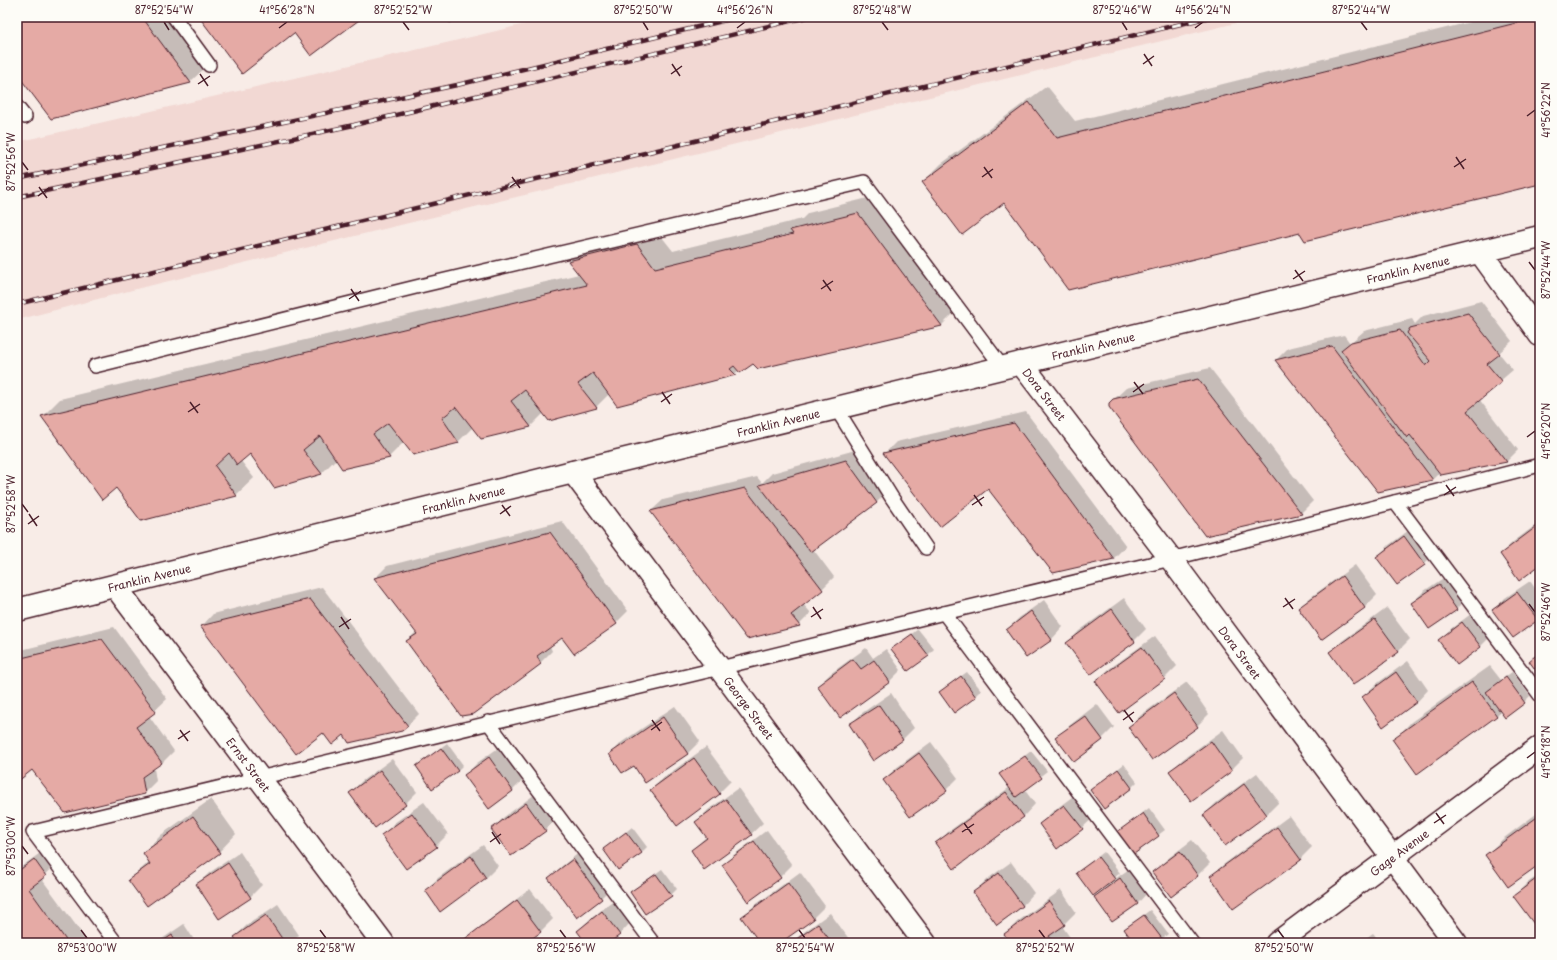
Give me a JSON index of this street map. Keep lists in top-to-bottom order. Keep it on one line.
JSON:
{"streets":{"street":["Franklin Avenue","Dora Street","George Street","Ernst Street","Gage Avenue"]},"crossings":[["Franklin Avenue","Dora Street"],["Franklin Avenue","George Street"],["Franklin Avenue","Ernst Street"],["Dora Street","Gage Avenue"]],"coordinates":["87°52'54\"W","41°56'28\"N","87°52'52\"W","87°52'50\"W","41°56'26\"N","87°52'48\"W","87°52'46\"W","41°56'24\"N","87°52'44\"W","41°56'22\"N","87°52'56\"W","41°56'20\"N","87°52'58\"W","41°56'18\"N","87°53'00\"W"]}
